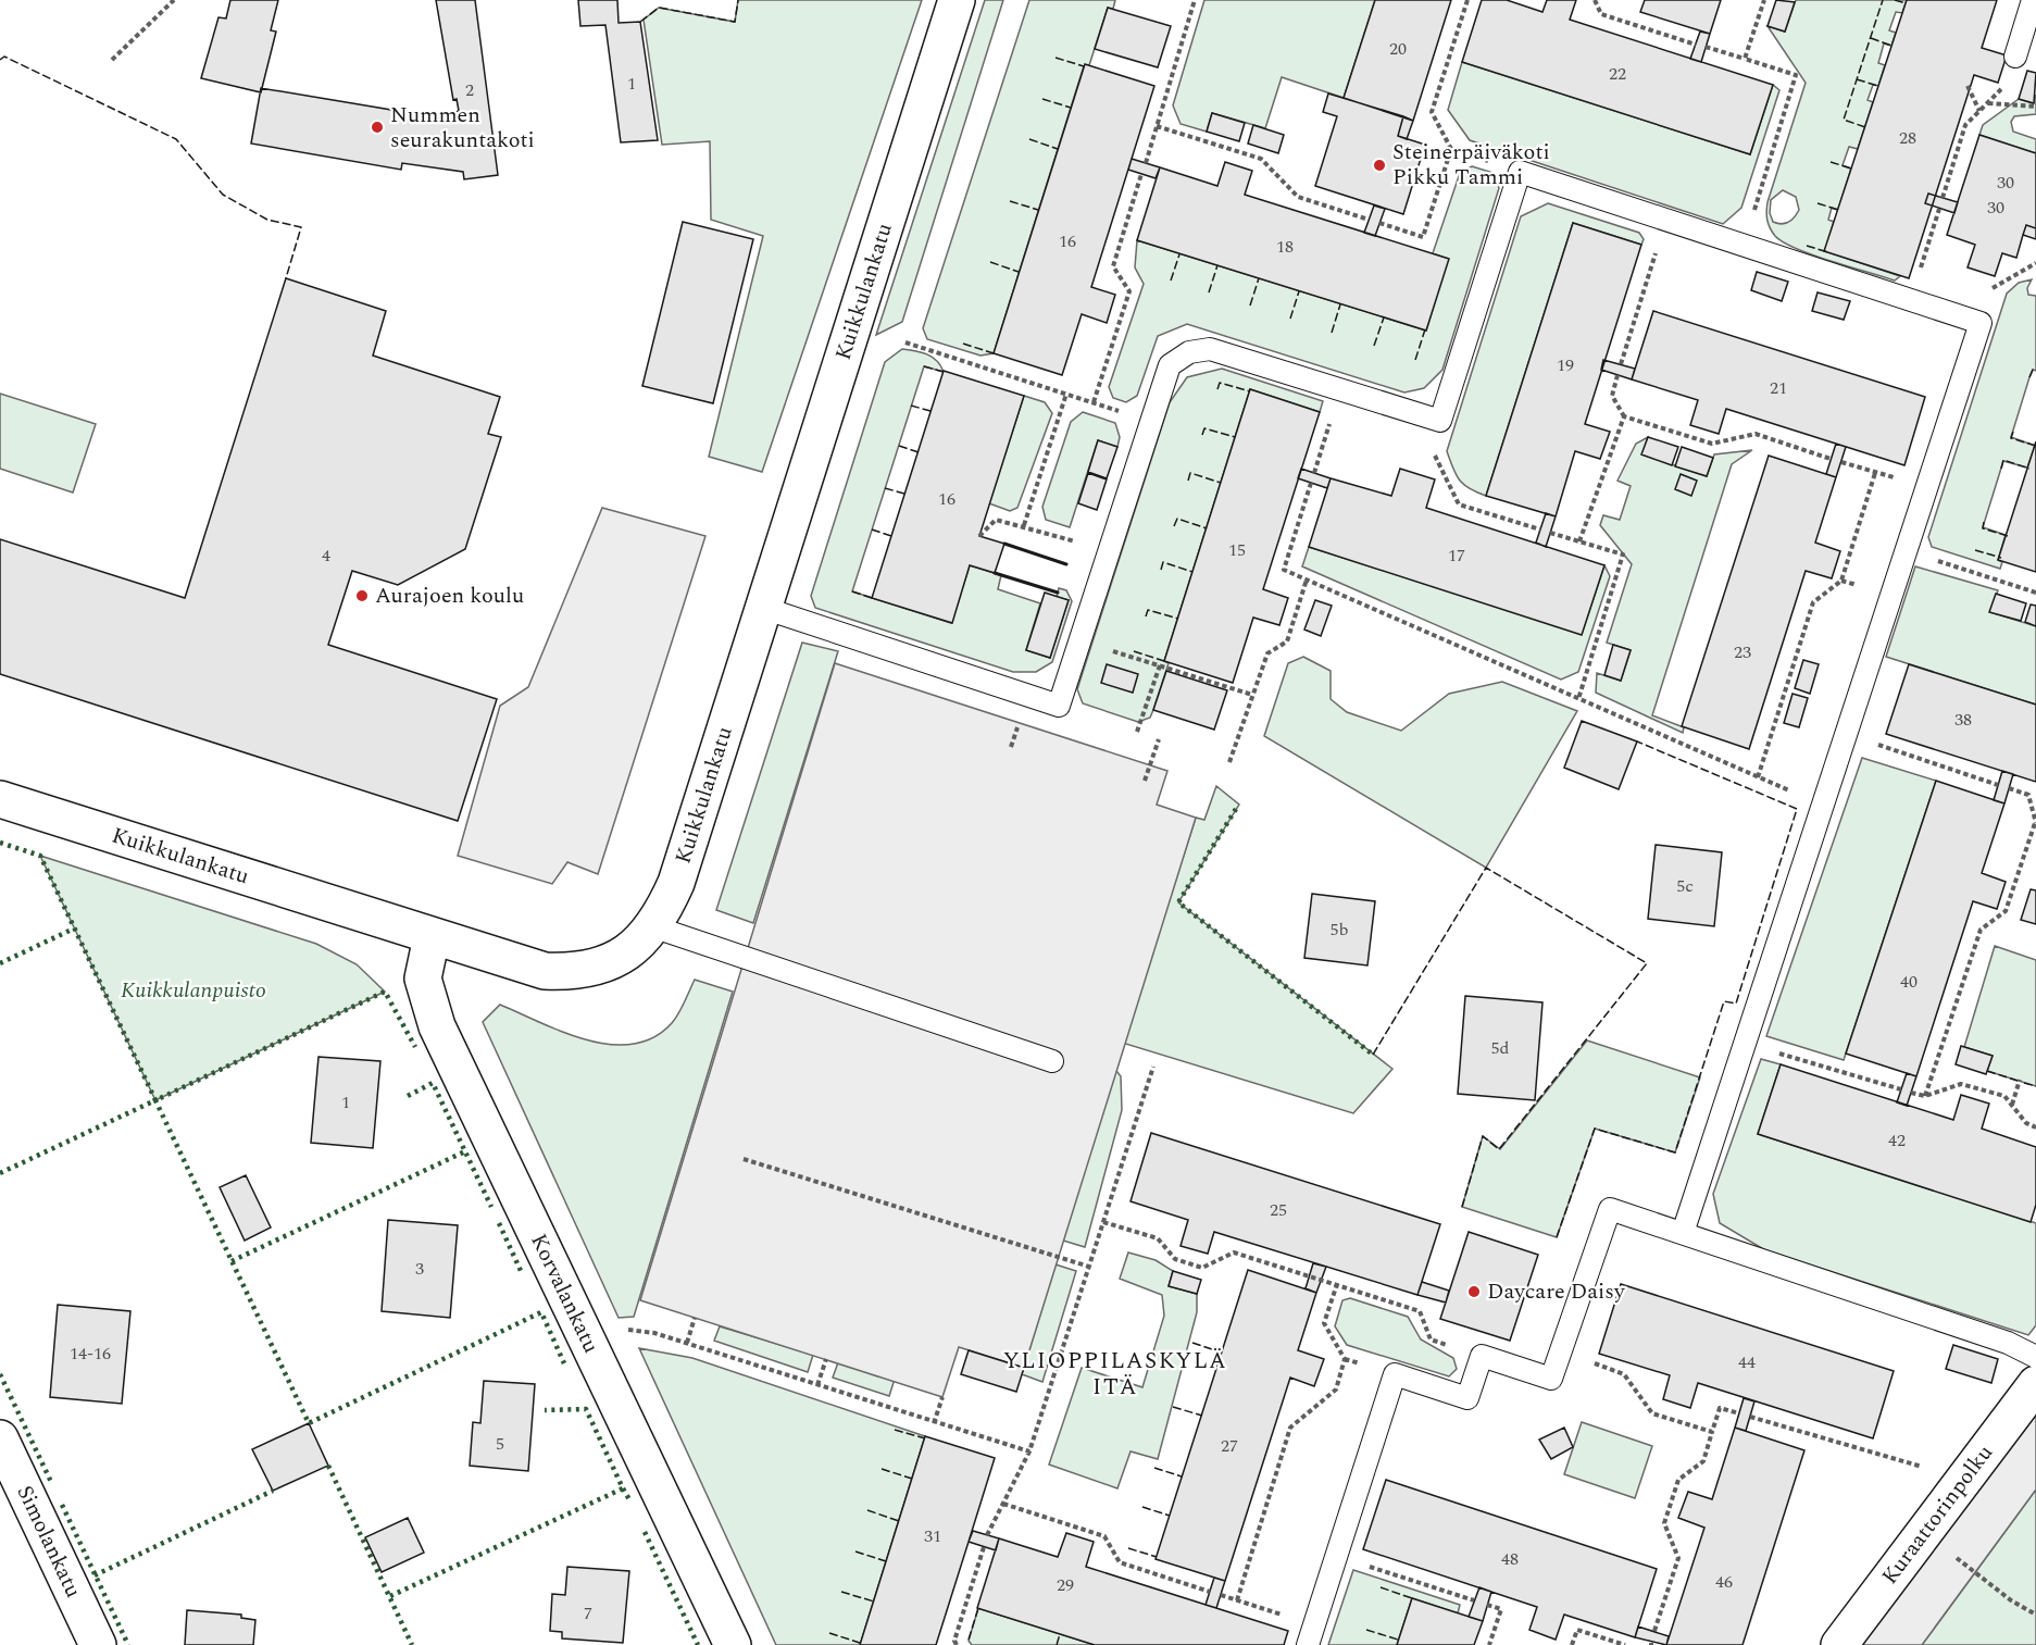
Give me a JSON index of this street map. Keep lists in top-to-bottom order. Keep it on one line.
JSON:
{"streets":{"street":["Kuikkulankatu","Korvalankatu","Kuraattorinpolku","Simolankatu"]},"crossings":[["Kuikkulankatu","Korvalankatu"]],"districts":["YLIOPPILASKYLÄ ITÄ"],"parks":["Kuikkulanpuisto"],"places":["Nummen seurakuntakoti","Steinerpäiväkoti Pikku Tammi","Aurajoen koulu","Daycare Daisy"],"house_numbers":["20","22","1","2","28","30","30","16","18","19","21","16","15","4","17","23","38","5c","5b","40","5d","1","42","25","3","14-16","44","5","27","31","48","46","29","7"]}
